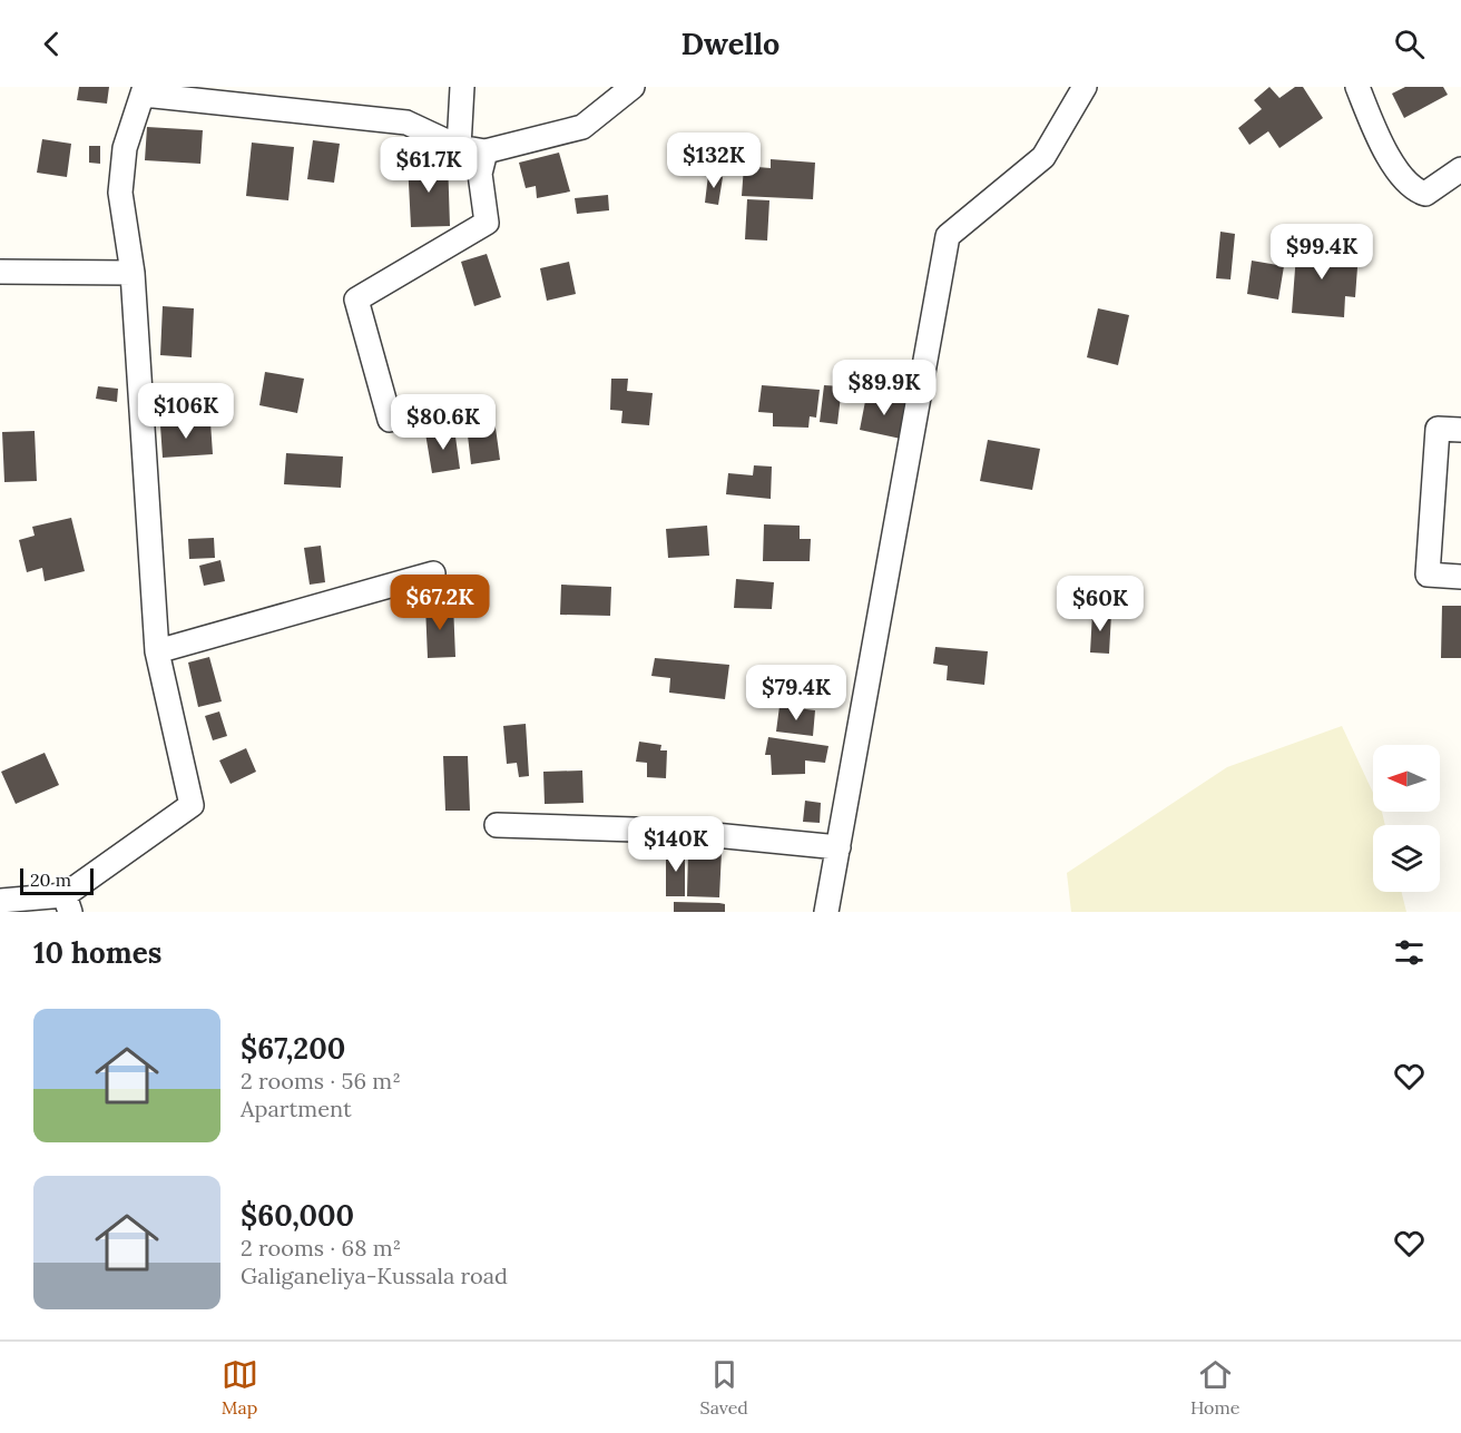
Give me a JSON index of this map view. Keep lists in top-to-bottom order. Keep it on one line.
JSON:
{"scale_bar":"20 m","north":"left","page":{"header":"Dwello","price":["$132K","$61.7K","$99.4K","$89.9K","$106K","$80.6K","$67.2K","$60K","$79.4K","$140K"],"scale":"20 m","heading":"10 homes","list":[{"name":"$67,200","note":"2 rooms · 56 m² · Apartment"},{"name":"$60,000","note":"2 rooms · 68 m² · Galiganeliya-Kussala road"}],"tabs":["Map","Saved","Home"]}}
